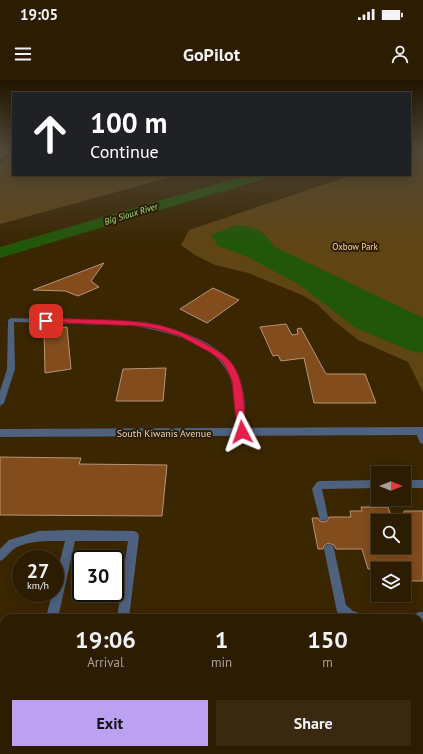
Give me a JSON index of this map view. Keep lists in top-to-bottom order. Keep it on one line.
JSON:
{"streets":{"street":["South Kiwanis Avenue"]},"water":["Big Sioux River"],"parks":["Oxbow Park"],"north":"right","page":{"status":"19:05","header":"GoPilot","turn":["100 m","Continue"],"speed":"27 km/h","limit":"30","eta":["19:06","Arrival","1","min","150","m"],"buttons":["Exit","Share"]}}
